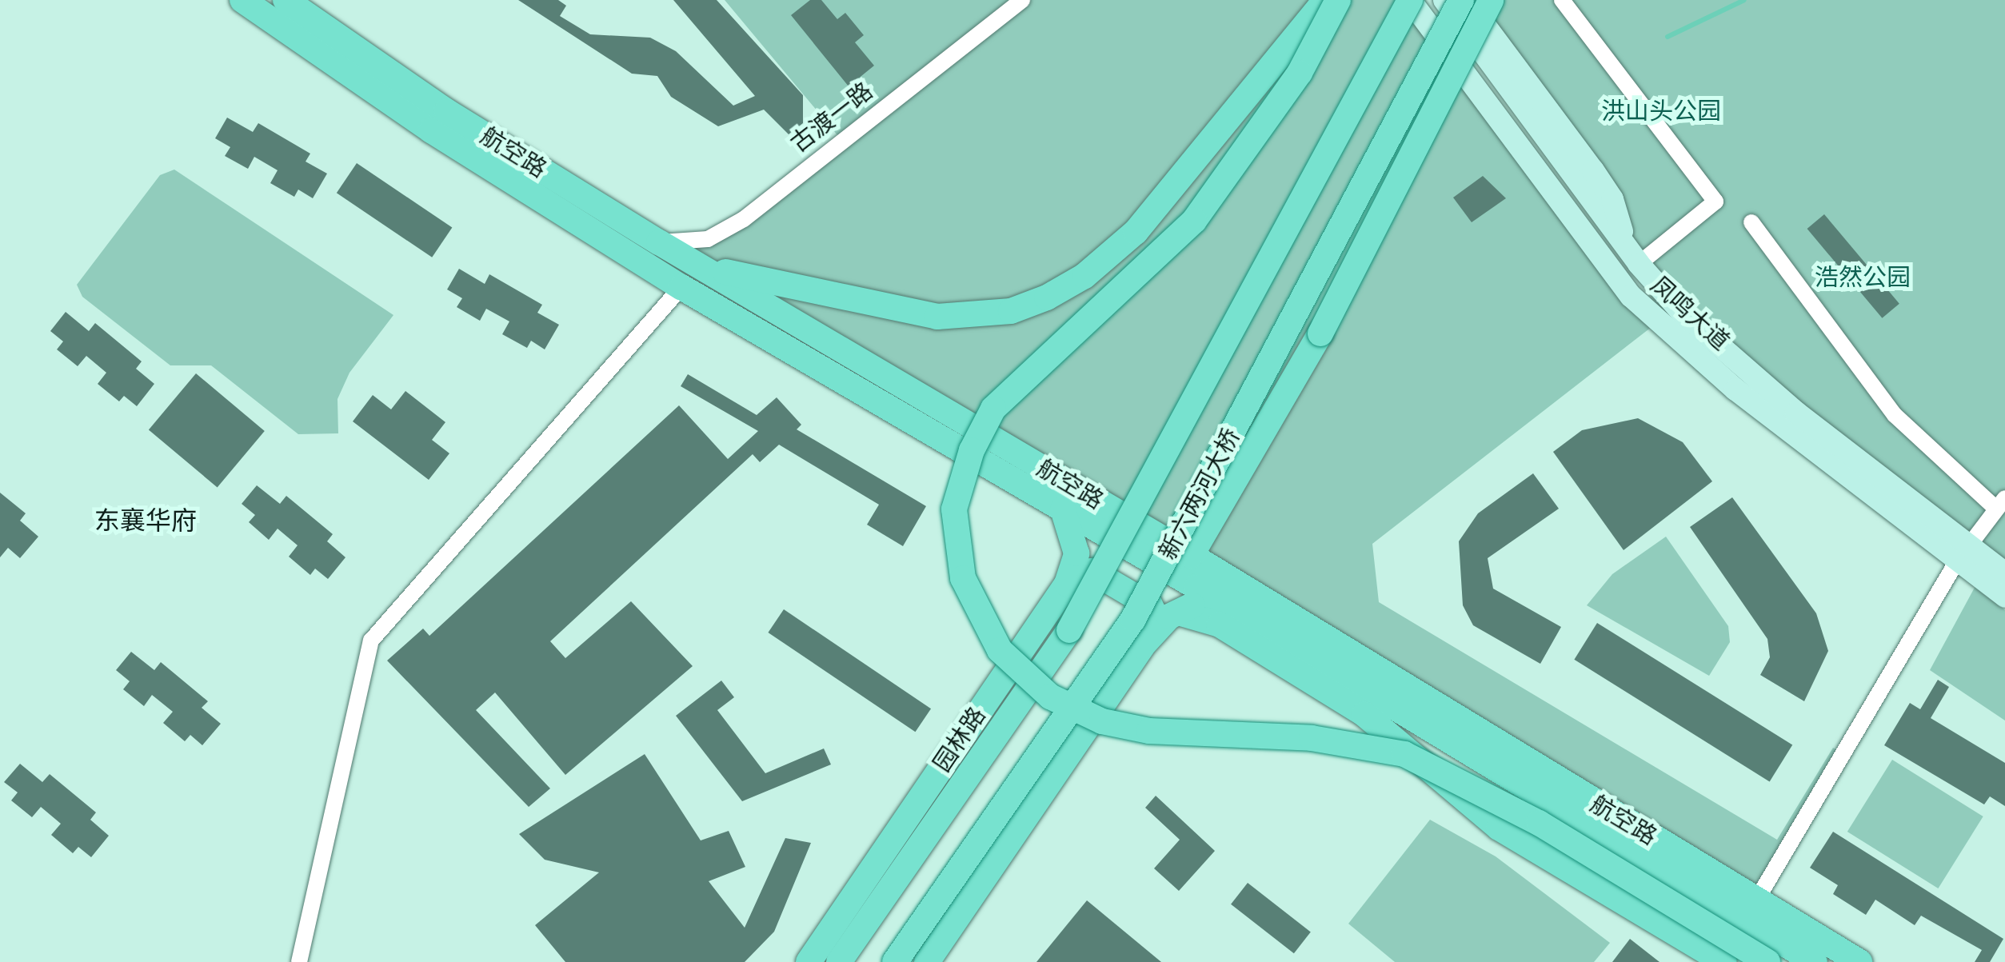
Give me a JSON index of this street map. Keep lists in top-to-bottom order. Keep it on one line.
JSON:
{"streets":{"main road":["航空路","凤鸣大道","新六两河大桥","园林路"],"street":["古渡一路"]},"crossings":[["古渡一路","航空路"],["航空路","园林路"]],"districts":["东襄华府"],"parks":["洪山头公园","浩然公园"]}
